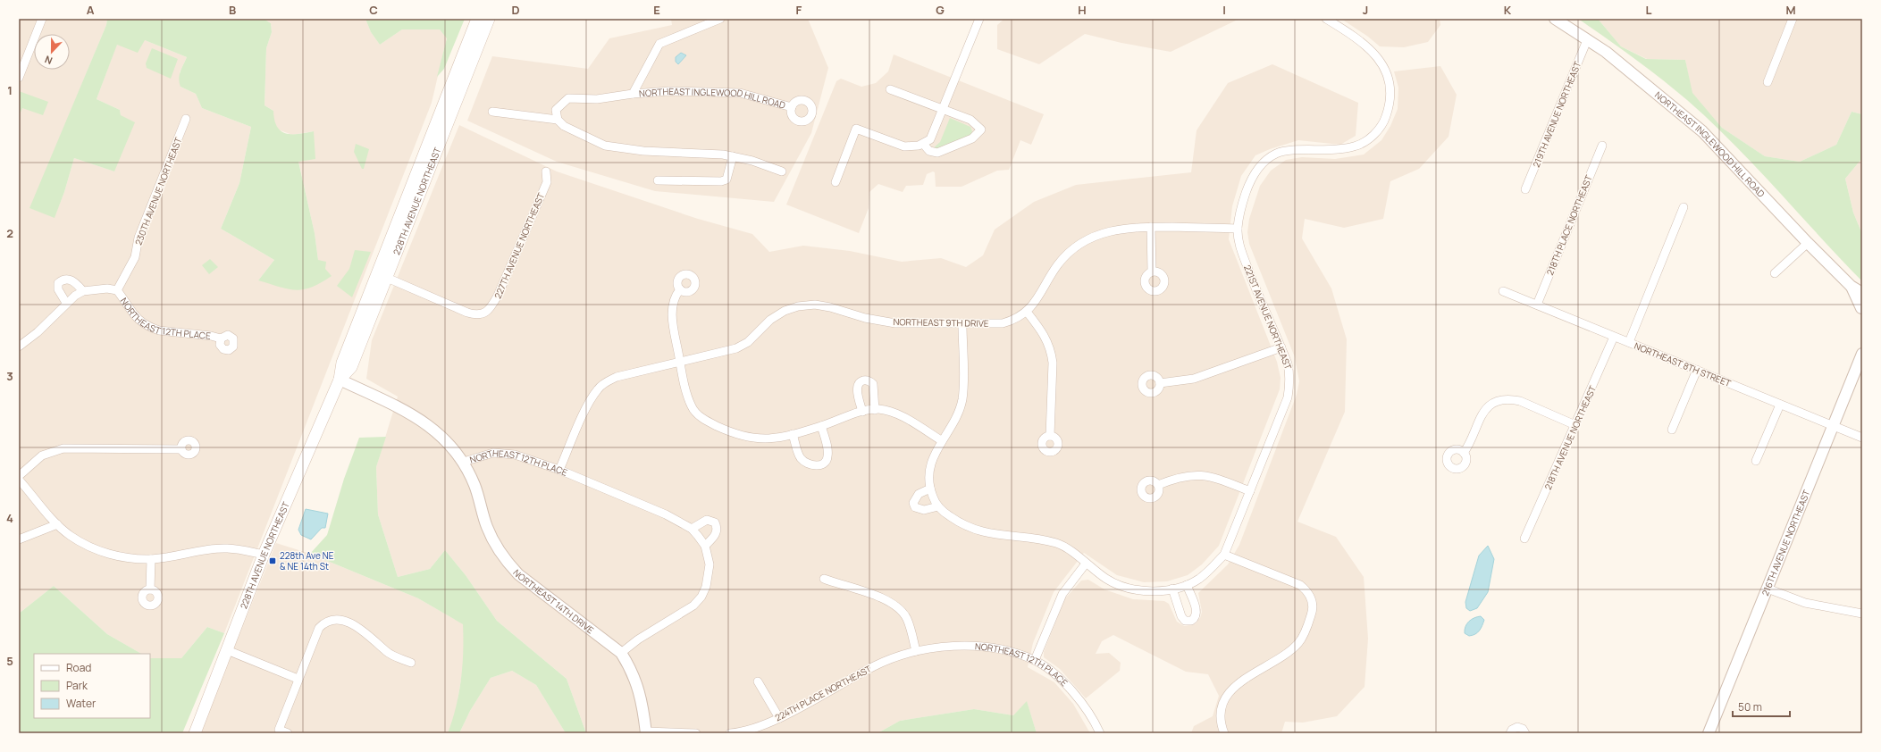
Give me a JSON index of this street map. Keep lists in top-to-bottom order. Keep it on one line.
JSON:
{"streets":{"main road":["228TH AVENUE NORTHEAST"],"street":["NORTHEAST INGLEWOOD HILL ROAD","219TH AVENUE NORTHEAST","230TH AVENUE NORTHEAST","218TH PLACE NORTHEAST","227TH AVENUE NORTHEAST","NORTHEAST 12TH PLACE","221ST AVENUE NORTHEAST","NORTHEAST 9TH DRIVE","NORTHEAST 8TH STREET","218TH AVENUE NORTHEAST","216TH AVENUE NORTHEAST","NORTHEAST 14TH DRIVE","224TH PLACE NORTHEAST"]},"crossings":[["NORTHEAST INGLEWOOD HILL ROAD","219TH AVENUE NORTHEAST"],["230TH AVENUE NORTHEAST","NORTHEAST 12TH PLACE"],["228TH AVENUE NORTHEAST","227TH AVENUE NORTHEAST"],["228TH AVENUE NORTHEAST","NORTHEAST 12TH PLACE"],["218TH PLACE NORTHEAST","NORTHEAST 8TH STREET"],["NORTHEAST 12TH PLACE","NORTHEAST 9TH DRIVE"],["NORTHEAST 12TH PLACE","NORTHEAST 14TH DRIVE"],["NORTHEAST 12TH PLACE","224TH PLACE NORTHEAST"],["221ST AVENUE NORTHEAST","NORTHEAST 9TH DRIVE"],["NORTHEAST 8TH STREET","218TH AVENUE NORTHEAST"],["NORTHEAST 8TH STREET","216TH AVENUE NORTHEAST"]],"places":{"transit":["228th Ave NE & NE 14th St"]},"legend":["Road","Park","Water"],"scale_bar":"50 m","north":"bottom","grid":{"columns":["A","B","C","D","E","F","G","H","I","J","K","L","M"],"rows":["1","2","3","4","5"]}}
